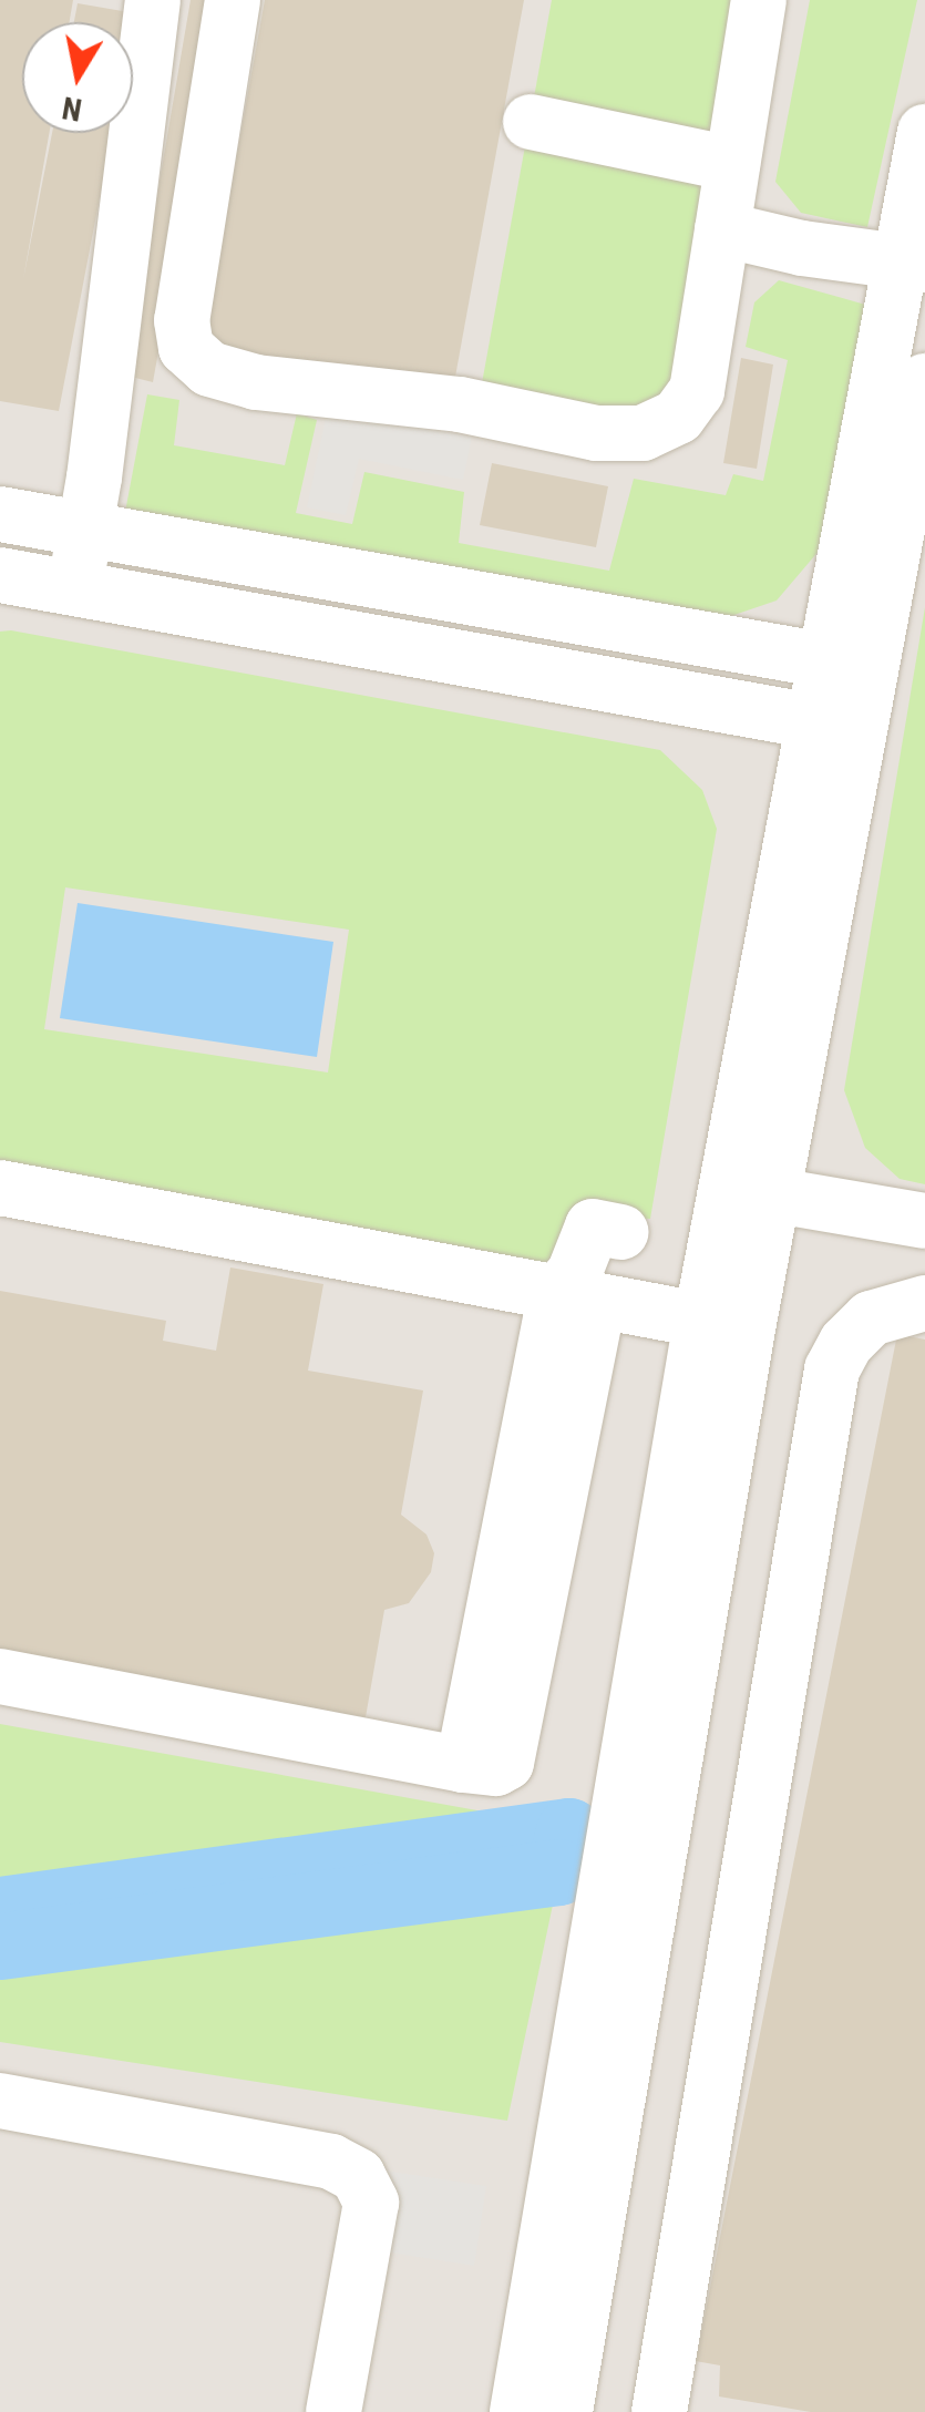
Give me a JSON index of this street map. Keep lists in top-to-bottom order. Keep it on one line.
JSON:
{"north":"bottom"}
